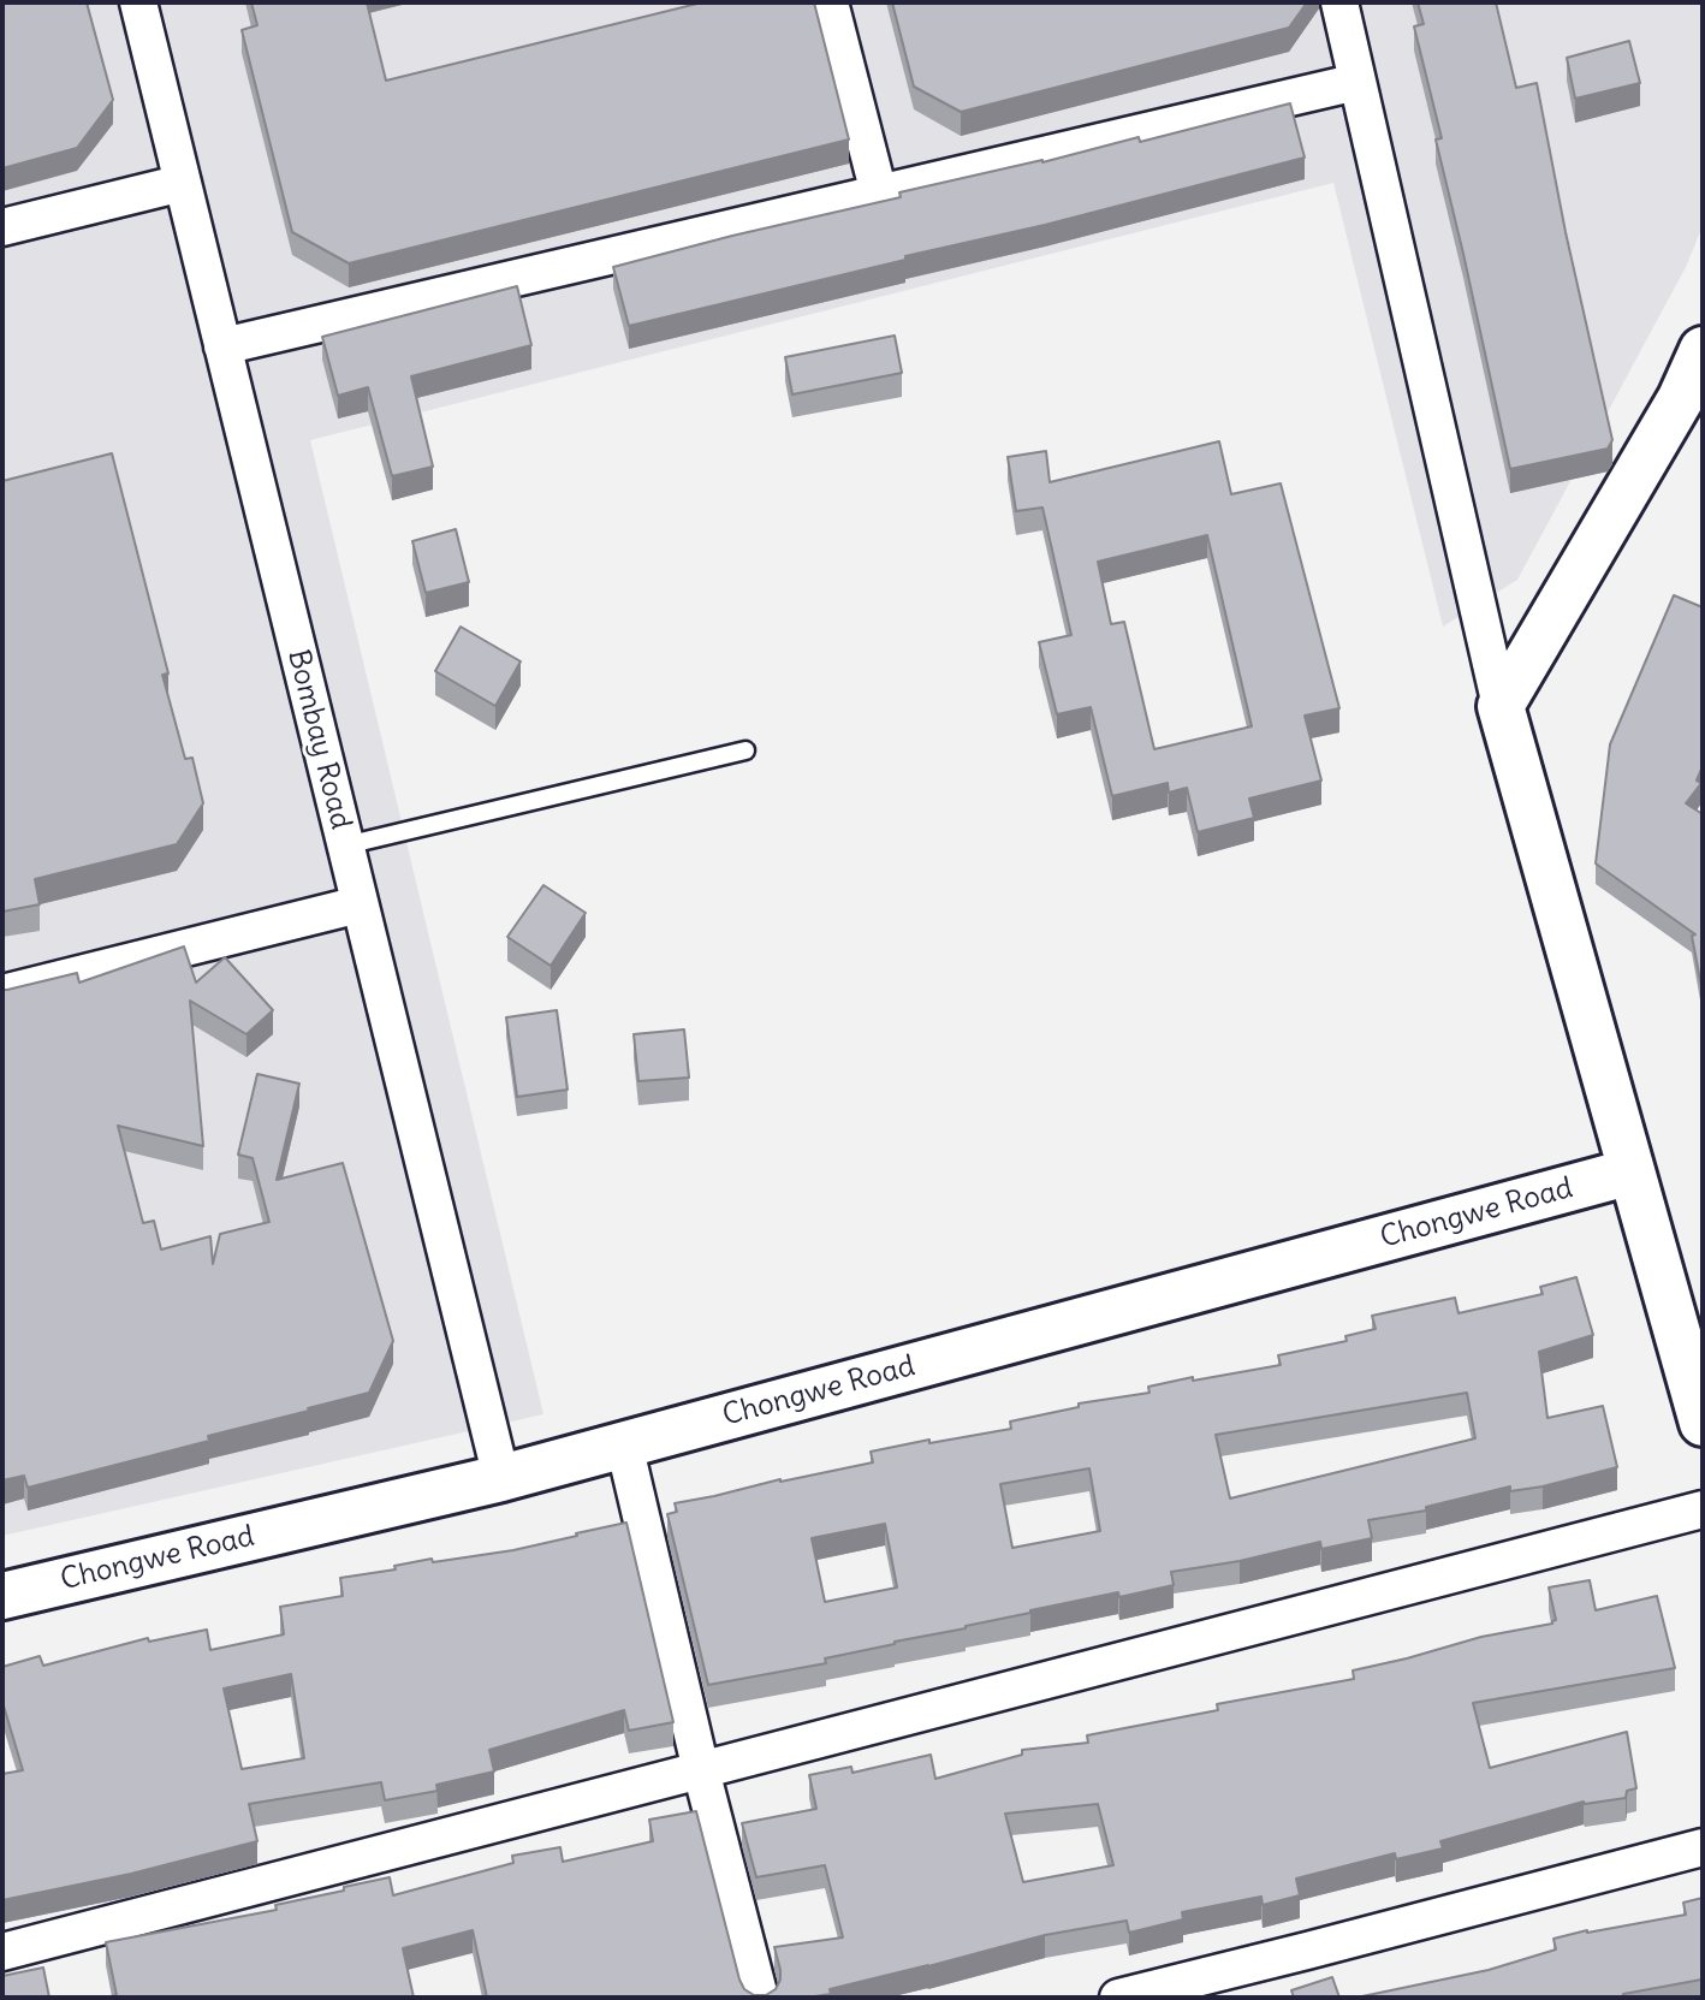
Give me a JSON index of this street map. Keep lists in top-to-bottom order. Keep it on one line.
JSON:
{"streets":{"street":["Bombay Road","Chongwe Road"]},"crossings":[["Bombay Road","Chongwe Road"]]}
